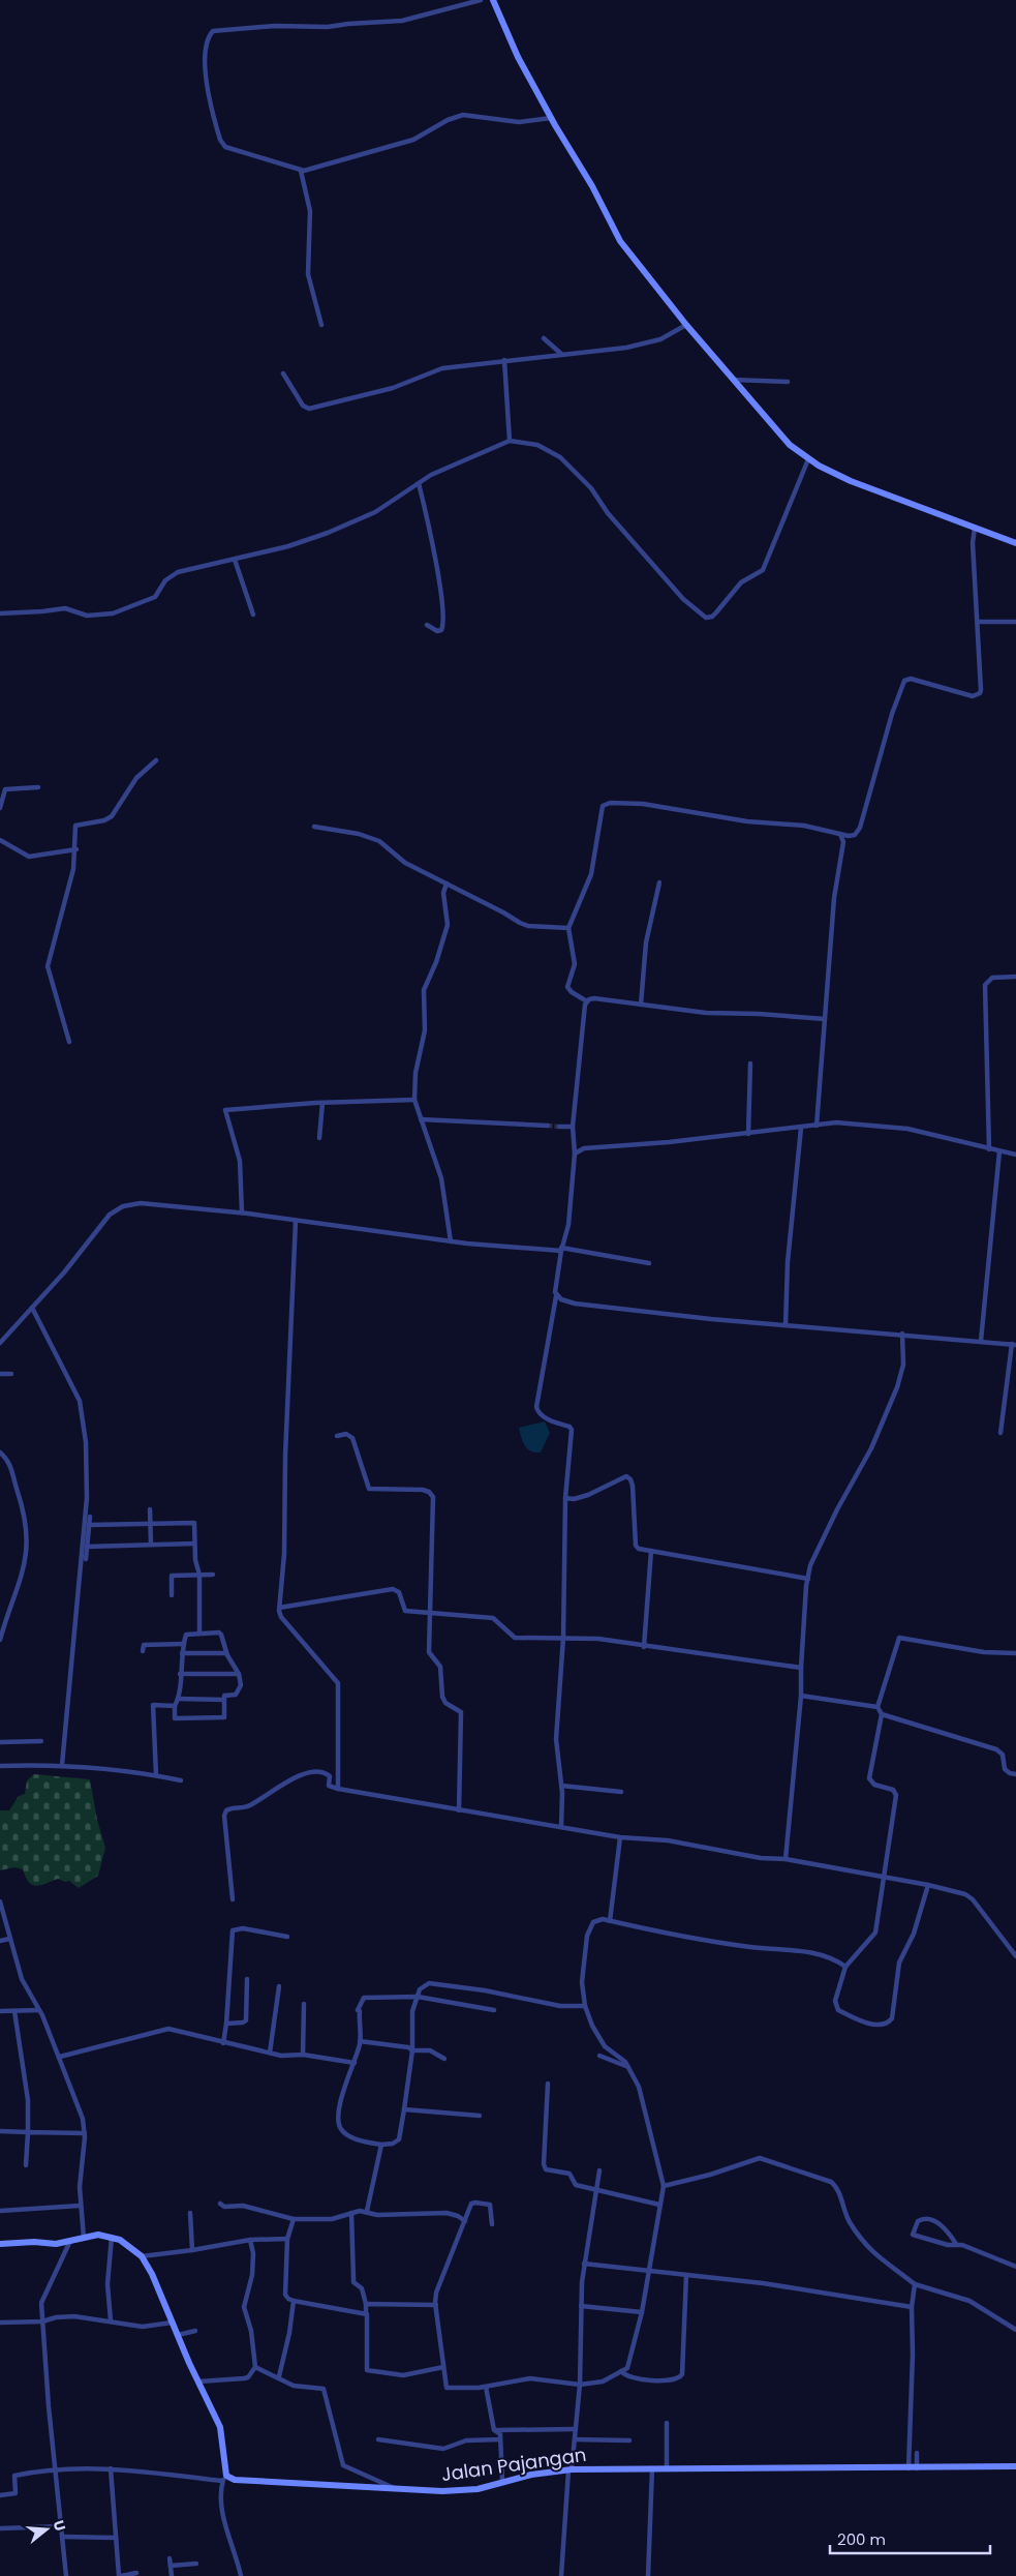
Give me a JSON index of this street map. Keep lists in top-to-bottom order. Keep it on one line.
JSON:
{"streets":{"main road":["Jalan Pajangan"]},"scale_bar":"200 m","north":"right"}
